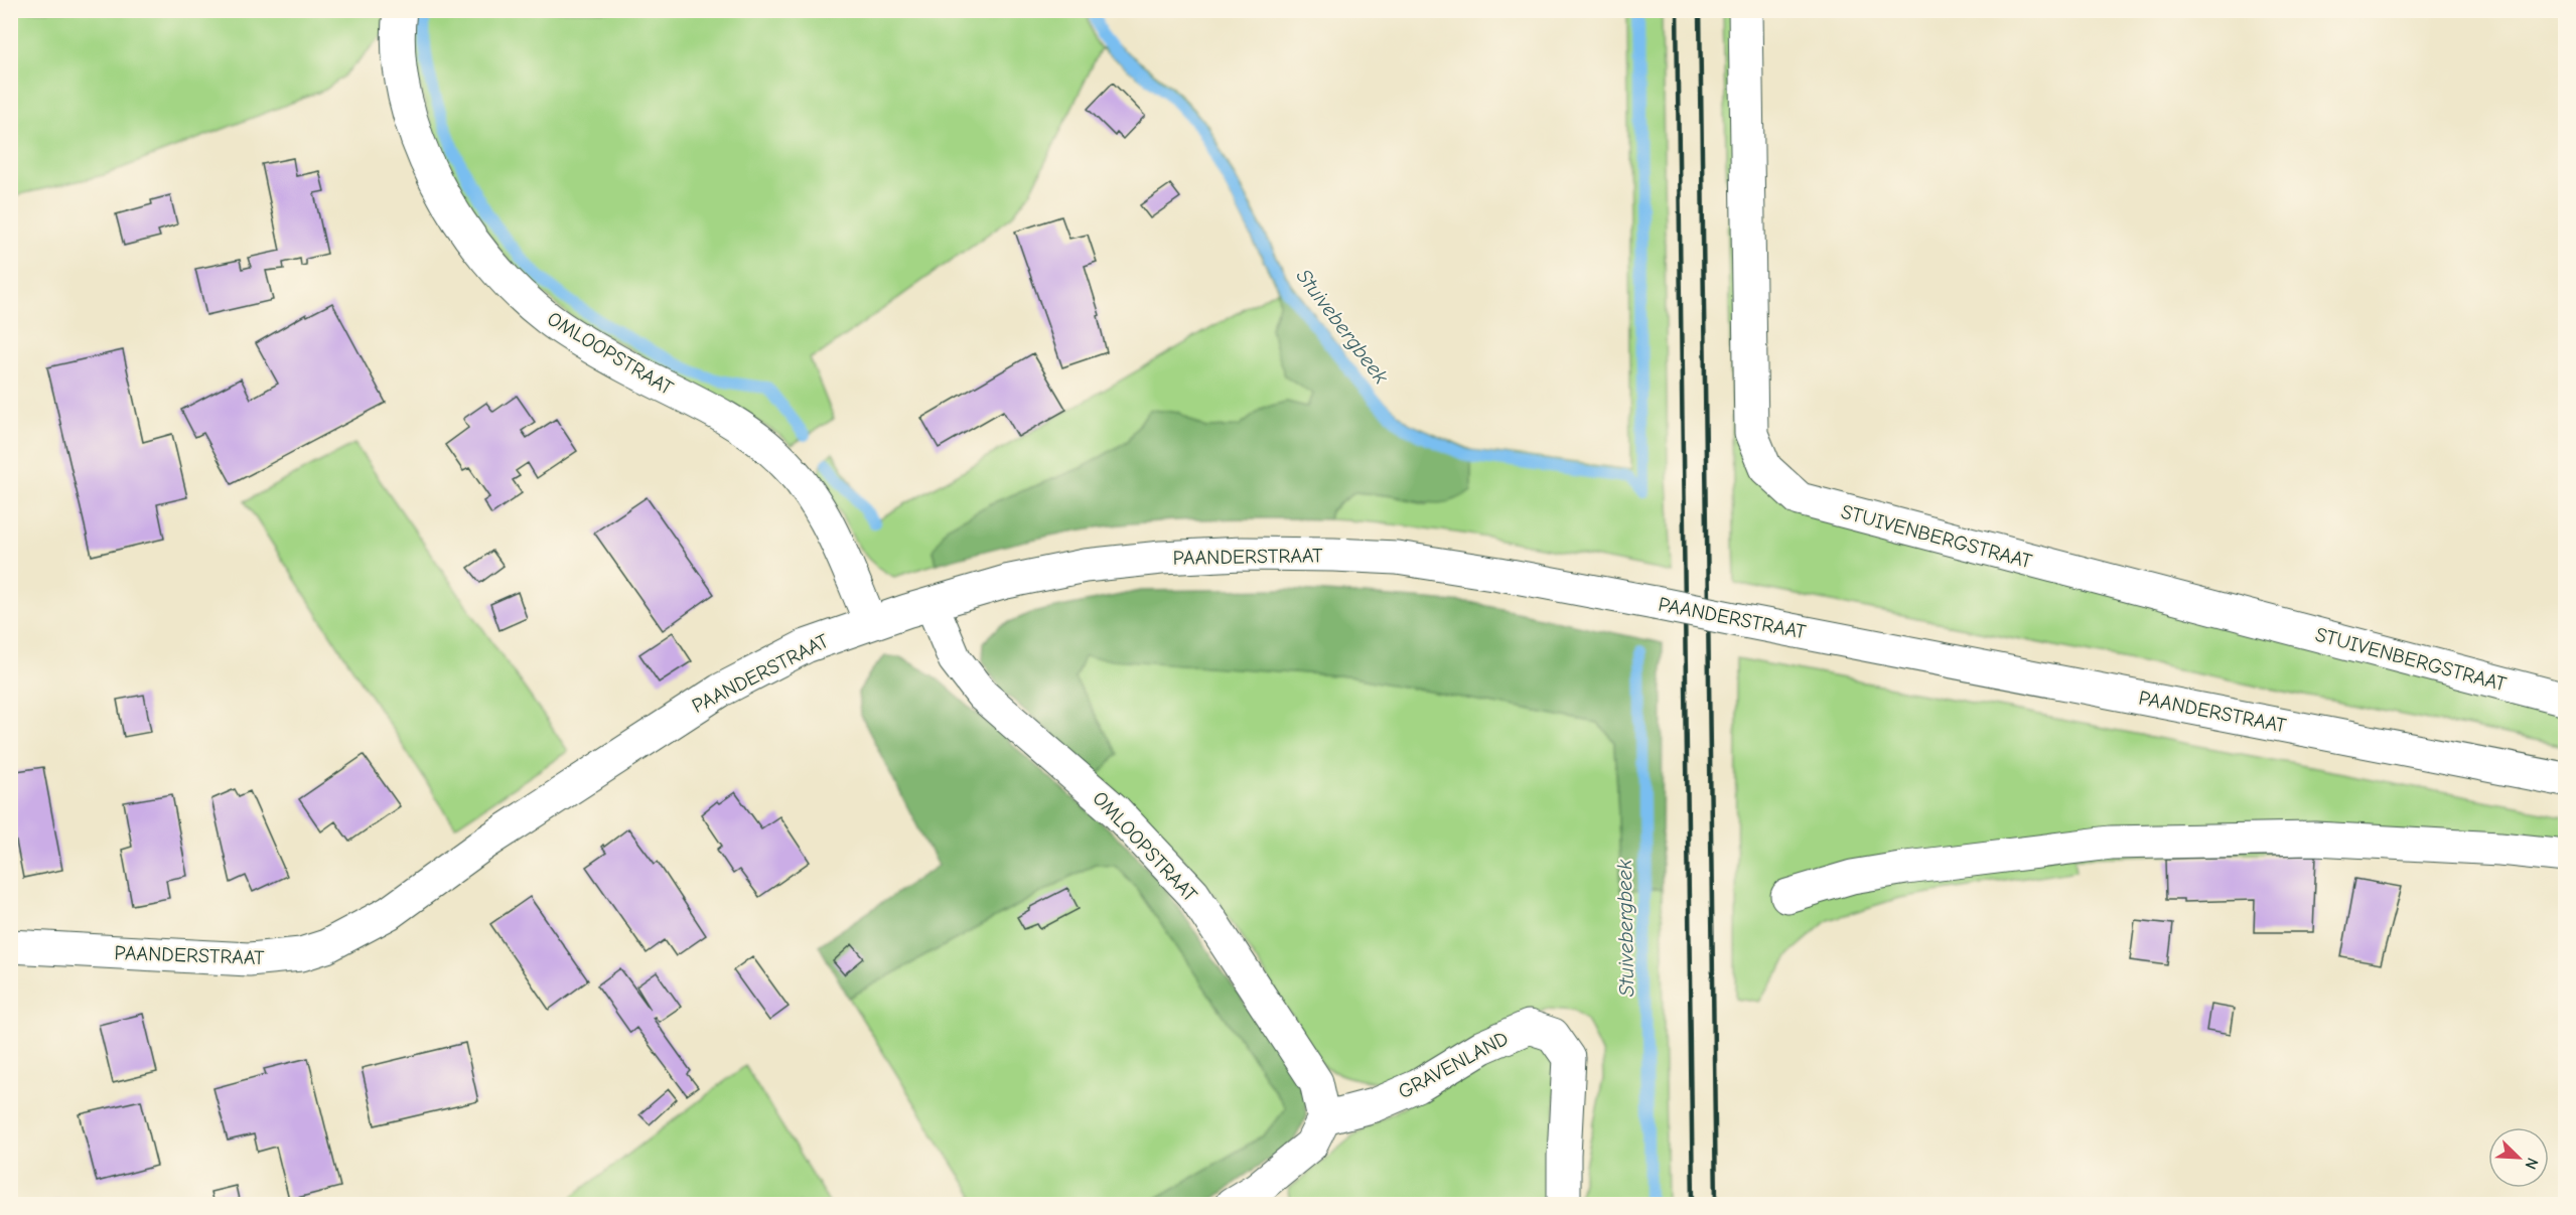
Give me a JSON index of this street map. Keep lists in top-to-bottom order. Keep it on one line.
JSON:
{"streets":{"street":["OMLOOPSTRAAT","STUIVENBERGSTRAAT","PAANDERSTRAAT","GRAVENLAND"]},"crossings":[["OMLOOPSTRAAT","PAANDERSTRAAT"],["OMLOOPSTRAAT","GRAVENLAND"]],"water":["Stuivebergbeek"],"north":"bottom right"}
